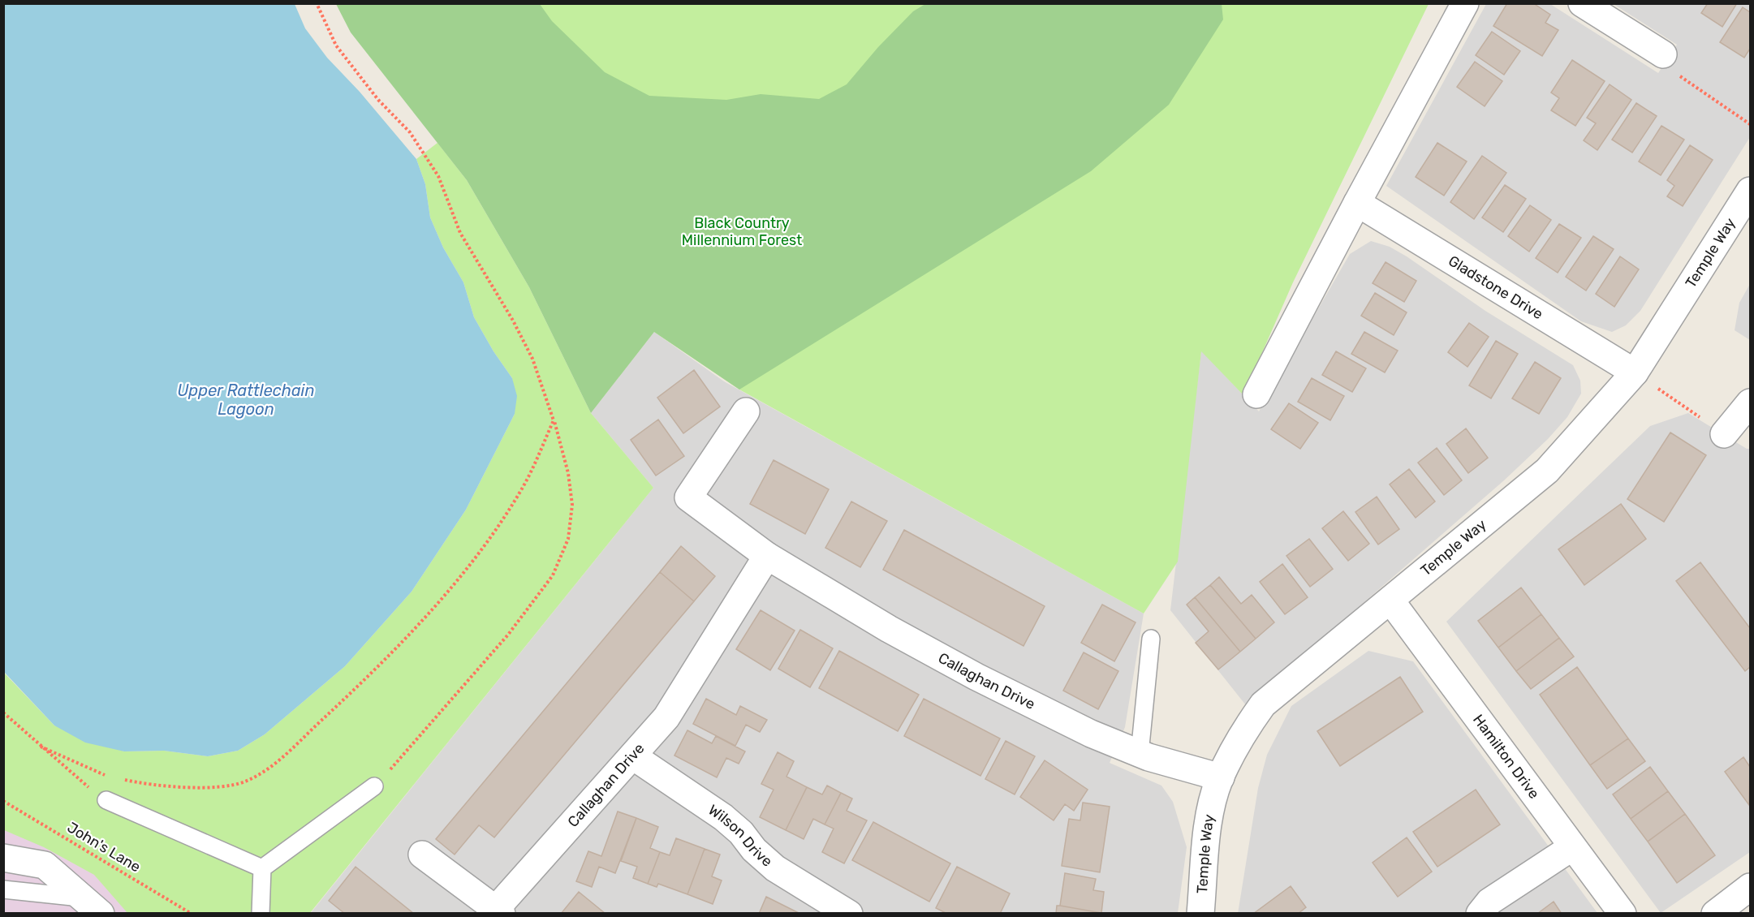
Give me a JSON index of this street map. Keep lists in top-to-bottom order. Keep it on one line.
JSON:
{"streets":{"street":["Temple Way","Gladstone Drive","Callaghan Drive","Hamilton Drive","Wilson Drive"],"path":["John's Lane"]},"crossings":[["Temple Way","Gladstone Drive"],["Temple Way","Callaghan Drive"],["Temple Way","Hamilton Drive"],["Callaghan Drive","Wilson Drive"]],"water":["Upper Rattlechain Lagoon"],"parks":["Black Country Millennium Forest"]}
